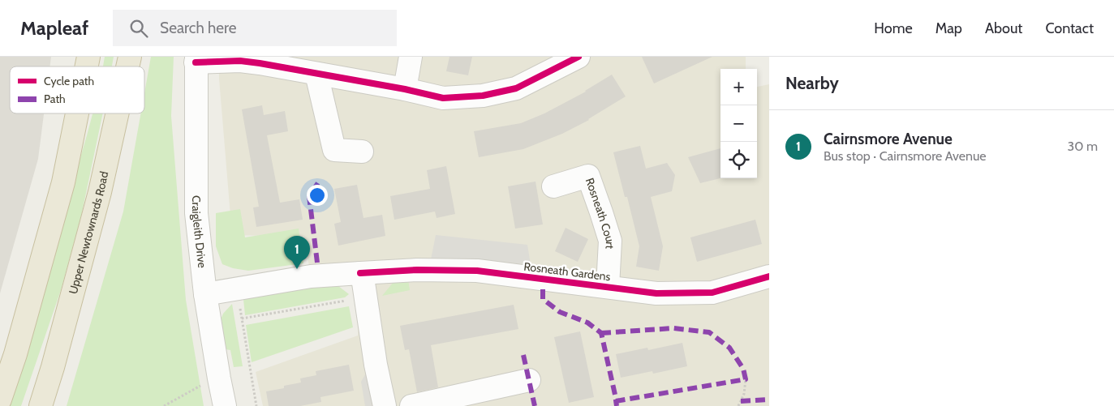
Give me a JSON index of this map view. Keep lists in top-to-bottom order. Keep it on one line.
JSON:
{"streets":{"highway":["Upper Newtownards Road"],"street":["Rosneath Court","Craigleith Drive","Rosneath Gardens"]},"crossings":[["Rosneath Court","Rosneath Gardens"],["Craigleith Drive","Rosneath Gardens"]],"legend":["Cycle path","Path"],"page":{"header":"Mapleaf","search":"Search here","nav":["Home","Map","About","Contact"],"heading":"Nearby","map_buttons":["+","−"],"list":[{"mark":"1","name":"Cairnsmore Avenue","note":"Bus stop · Cairnsmore Avenue","value":"30 m"}],"pins":"1"}}
